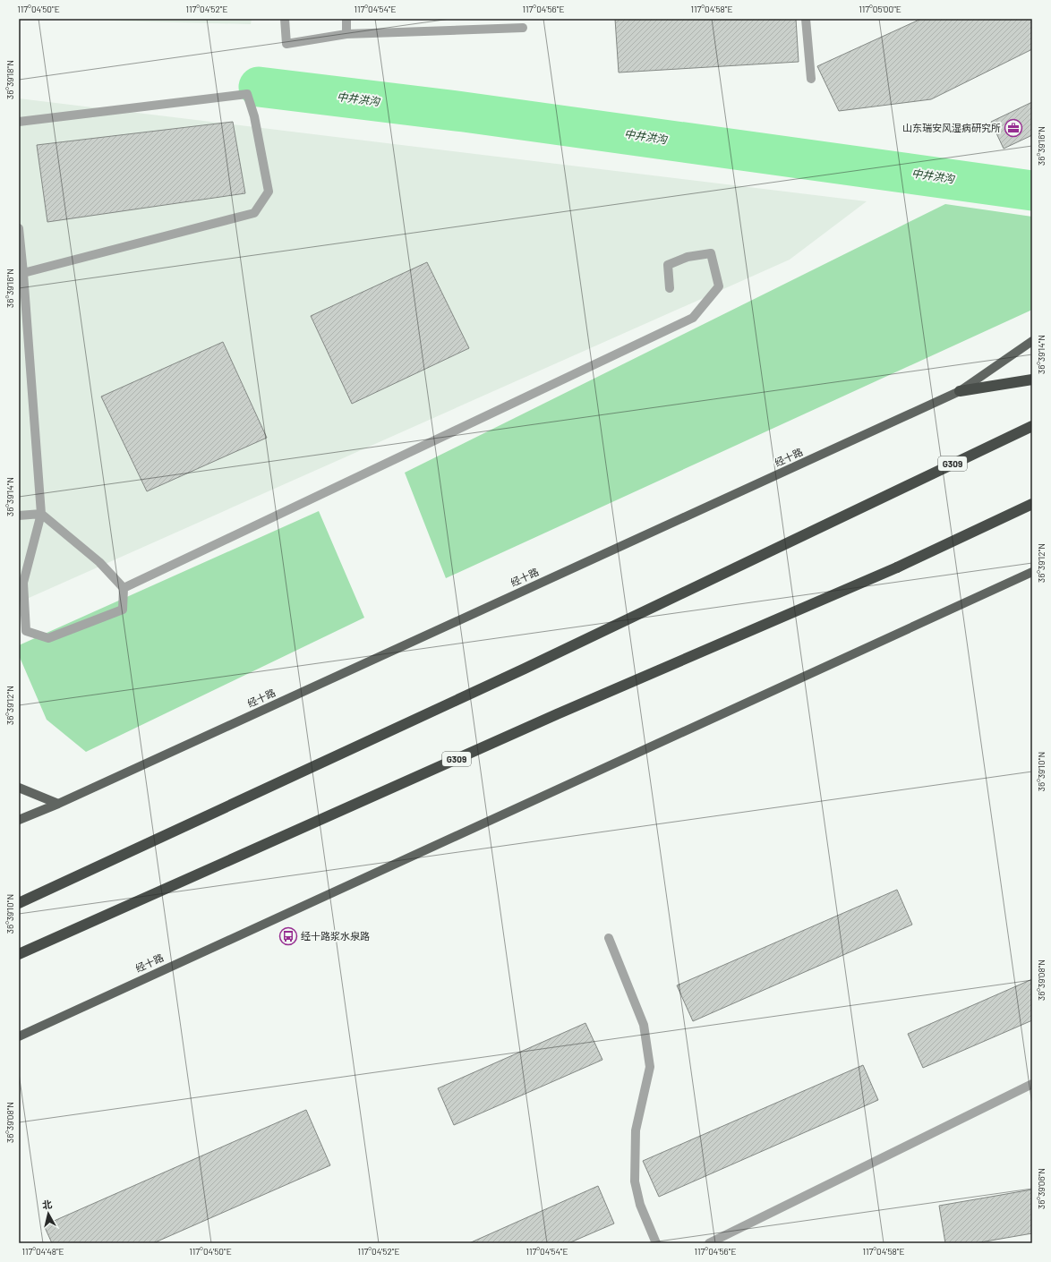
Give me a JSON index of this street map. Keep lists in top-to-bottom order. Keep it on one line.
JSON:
{"streets":{"highway":["G309"],"main road":["经十路"]},"water":["中井洪沟"],"places":{"office":["山东瑞安风湿病研究所"],"bus stop":["经十路浆水泉路"]},"north":"top","coordinates":["117°04'50\"E","117°04'52\"E","117°04'54\"E","117°04'56\"E","117°04'58\"E","117°05'00\"E","36°39'18\"N","36°39'16\"N","36°39'14\"N","36°39'12\"N","36°39'10\"N","36°39'08\"N","36°39'06\"N","117°04'48\"E"]}
